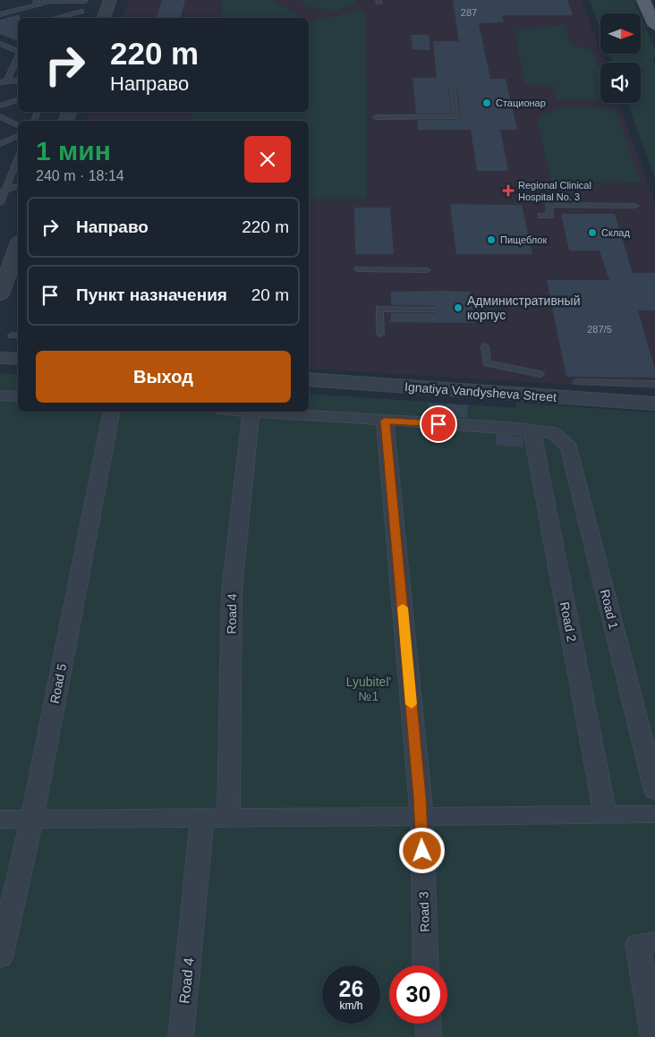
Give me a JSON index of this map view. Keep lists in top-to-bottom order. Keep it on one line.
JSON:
{"streets":{"street":["Ignatiya Vandysheva Street","Road 1","Road 4","Road 2","Road 5","Road 3"]},"crossings":[["Road 1","Road 2"]],"parks":["Lyubitel' №1"],"places":{"other":["Стационар","Склад","Пищеблок","Административный корпус"],"health":["Regional Clinical Hospital No. 3"]},"house_numbers":["287","287/5"],"north":"right","page":{"turn":["220 m","Направо"],"heading":["1 мин","240 m · 18:14"],"list":[{"name":"Направо","value":"220 m"},{"name":"Пункт назначения","value":"20 m"}],"buttons":"Выход","speed":"26 km/h","limit":"30"}}
